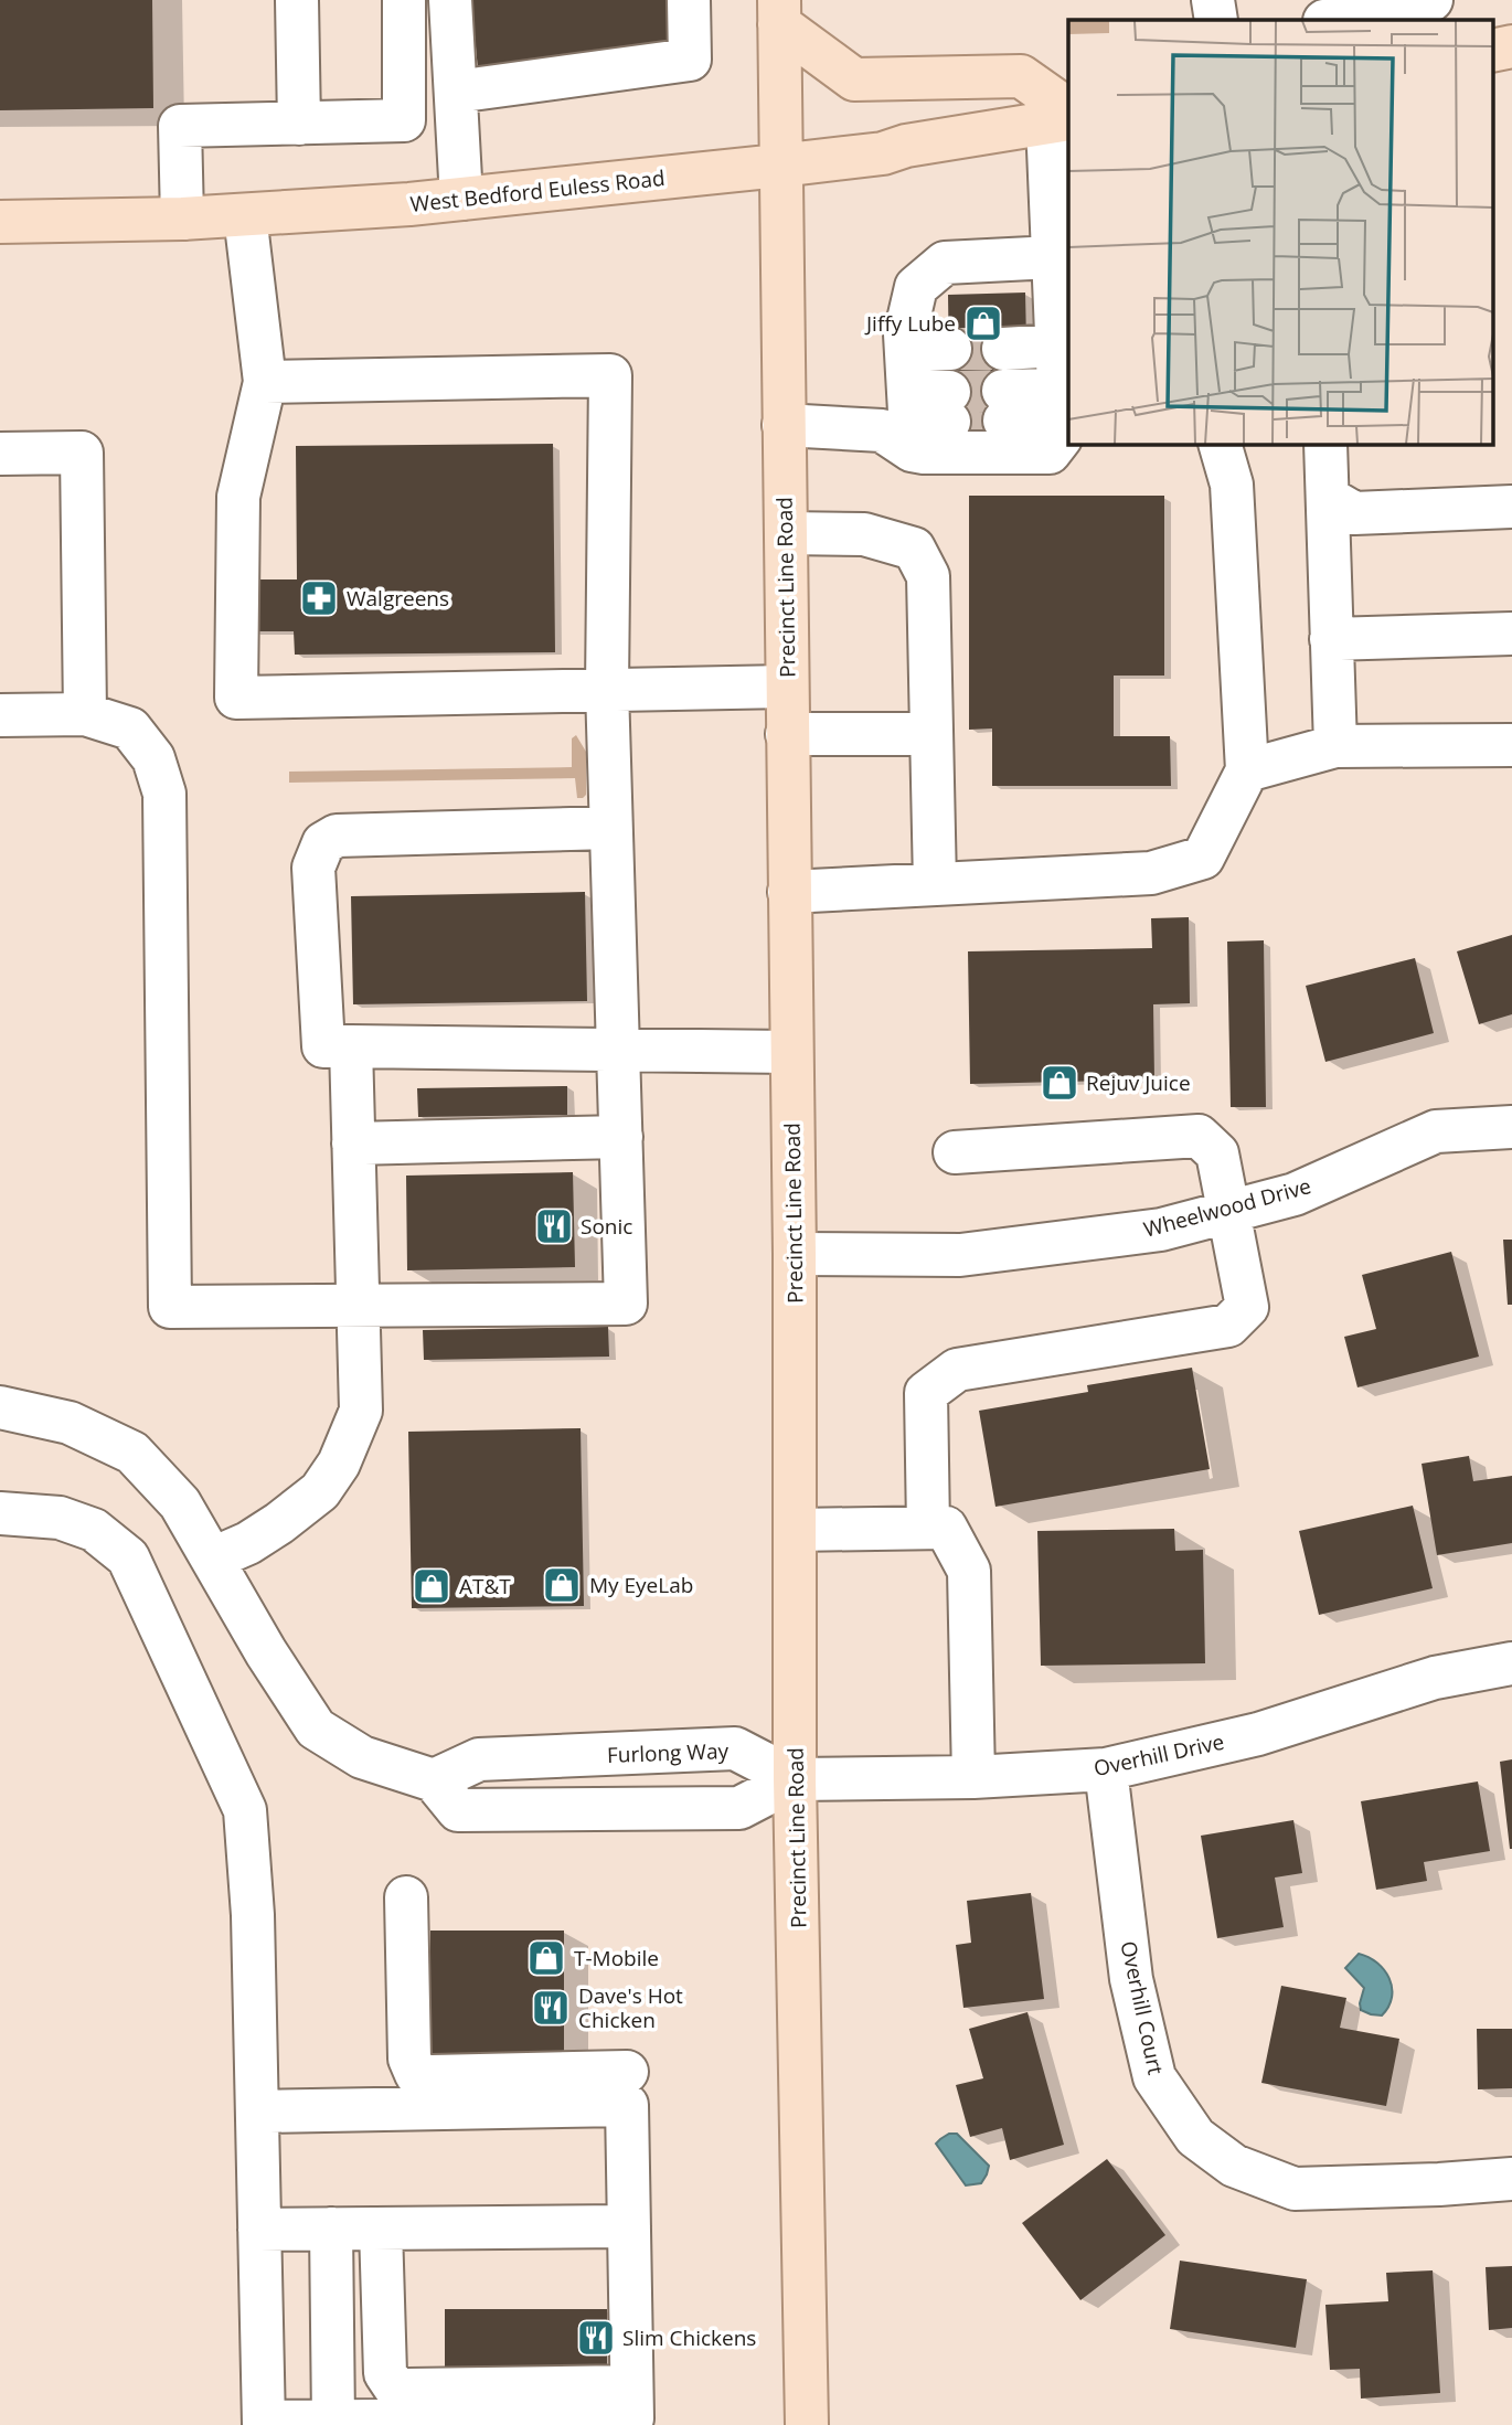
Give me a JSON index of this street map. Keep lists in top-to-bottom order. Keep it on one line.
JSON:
{"streets":{"main road":["West Bedford Euless Road","Precinct Line Road"],"street":["Wheelwood Drive","Furlong Way","Overhill Drive","Overhill Court"]},"crossings":[["West Bedford Euless Road","Precinct Line Road"],["Precinct Line Road","Wheelwood Drive"],["Precinct Line Road","Furlong Way"],["Precinct Line Road","Overhill Drive"],["Furlong Way","Overhill Drive"],["Overhill Drive","Overhill Court"]],"places":{"shop":["Jiffy Lube","Rejuv Juice","My EyeLab","AT&T","T-Mobile"],"pharmacy":["Walgreens"],"restaurant":["Sonic","Dave's Hot Chicken","Slim Chickens"]}}
